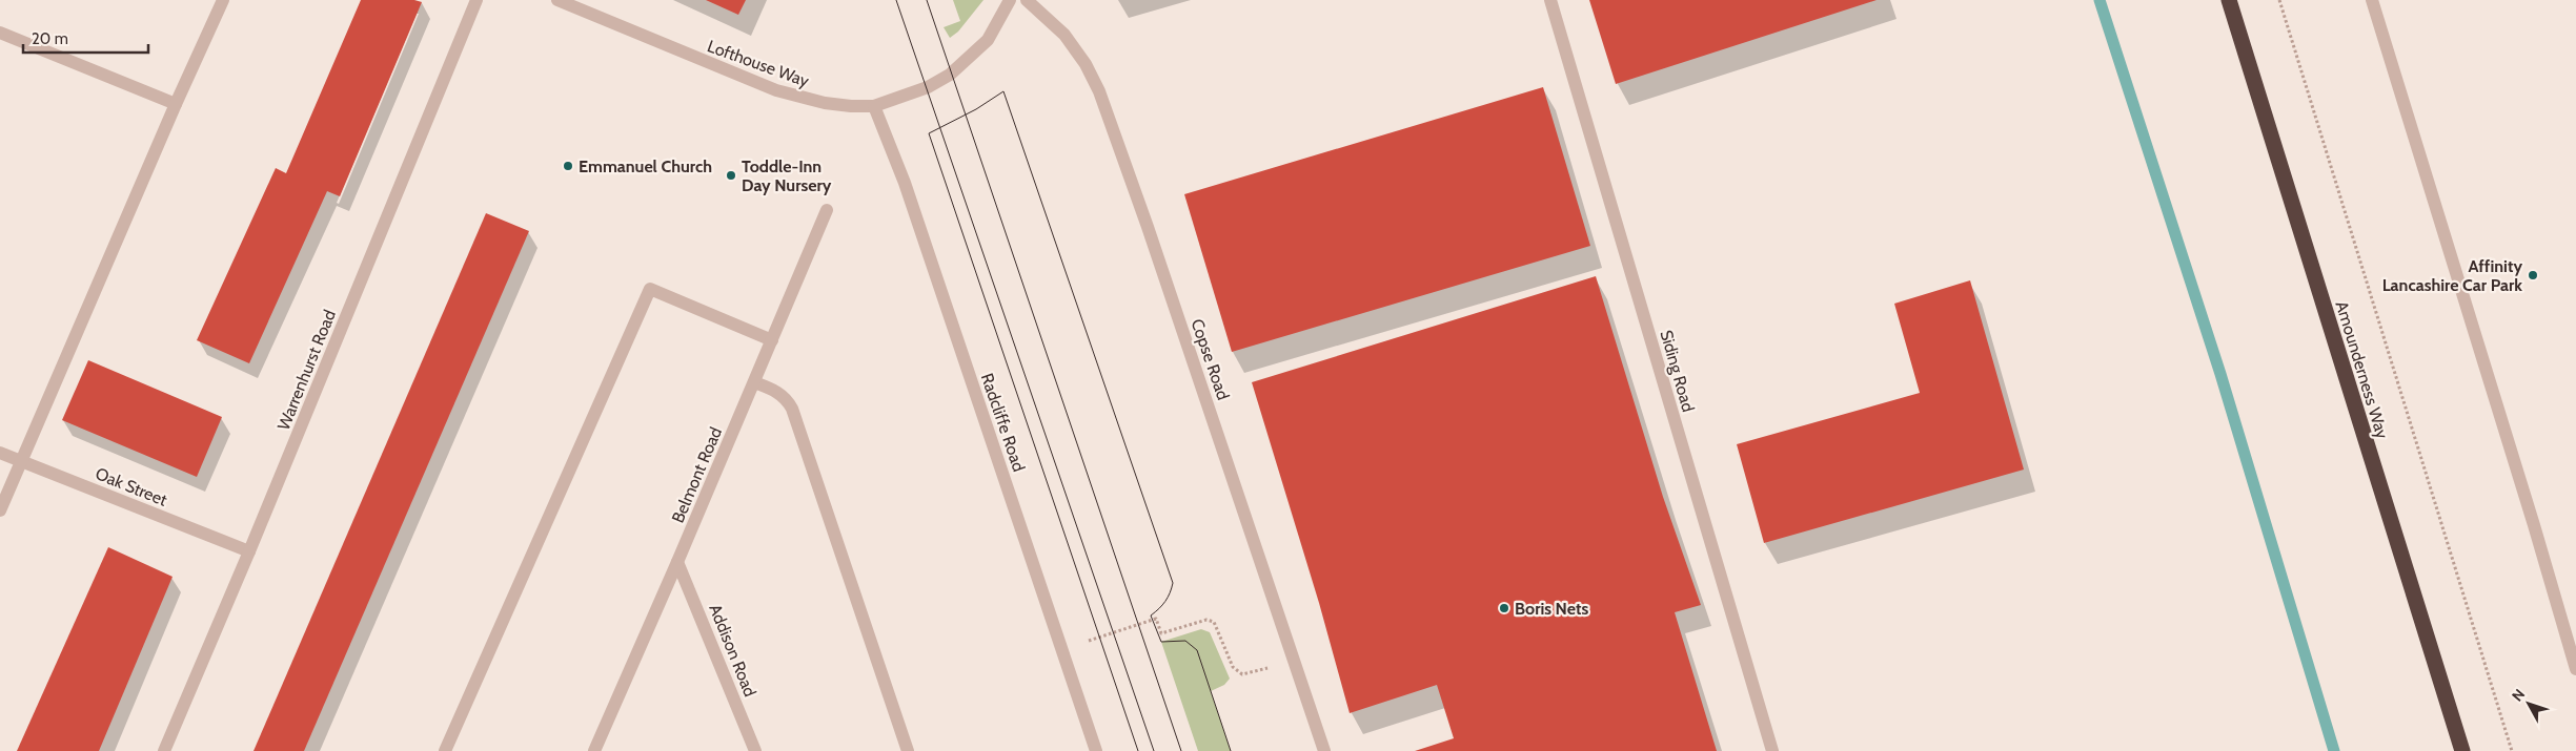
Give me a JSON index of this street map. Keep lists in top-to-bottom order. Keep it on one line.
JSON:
{"streets":{"highway":["Amounderness Way"],"street":["Lofthouse Way","Copse Road","Warrenhurst Road","Siding Road","Radcliffe Road","Belmont Road","Oak Street","Addison Road"]},"crossings":[["Lofthouse Way","Radcliffe Road"],["Warrenhurst Road","Oak Street"],["Belmont Road","Addison Road"]],"places":["Emmanuel Church","Toddle-Inn Day Nursery","Affinity Lancashire Car Park","Boris Nets"],"scale_bar":"20 m","north":"top left"}
